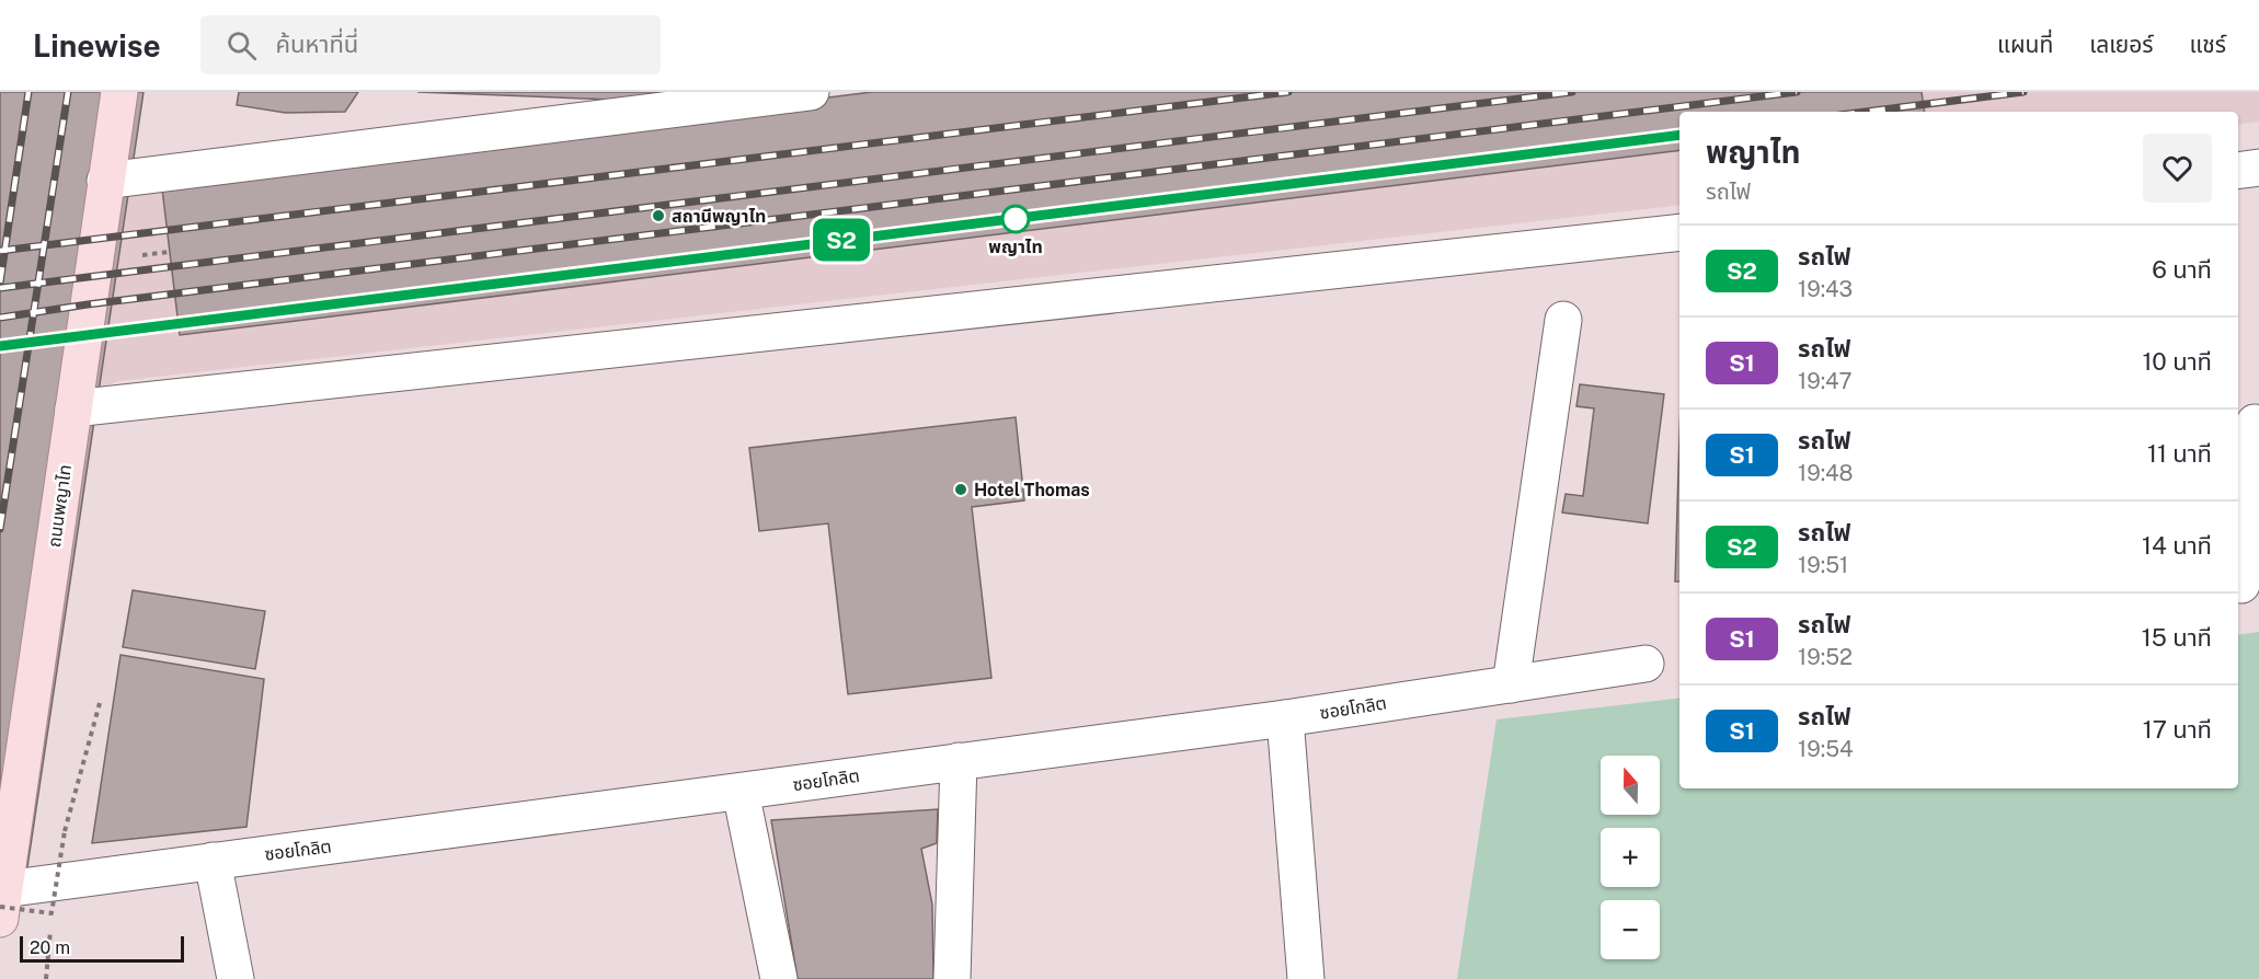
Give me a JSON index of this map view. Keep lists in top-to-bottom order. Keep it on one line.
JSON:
{"streets":{"main road":["ถนนพญาไท"],"street":["ซอยโกลิต"]},"crossings":[["ถนนพญาไท","ซอยโกลิต"]],"places":["สถานีพญาไท","พญาไท","Hotel Thomas"],"scale_bar":"20 m","north":"top","page":{"header":"Linewise","search":"ค้นหาที่นี่","nav":["แผนที่","เลเยอร์","แชร์"],"on_map":"S2","heading":["พญาไท","รถไฟ"],"list":[{"mark":"S2","name":"รถไฟ","note":"19:43","value":"6 นาที"},{"mark":"S1","name":"รถไฟ","note":"19:47","value":"10 นาที"},{"mark":"S1","name":"รถไฟ","note":"19:48","value":"11 นาที"},{"mark":"S2","name":"รถไฟ","note":"19:51","value":"14 นาที"},{"mark":"S1","name":"รถไฟ","note":"19:52","value":"15 นาที"},{"mark":"S1","name":"รถไฟ","note":"19:54","value":"17 นาที"}],"map_buttons":["+","−"],"scale":"20 m"}}
